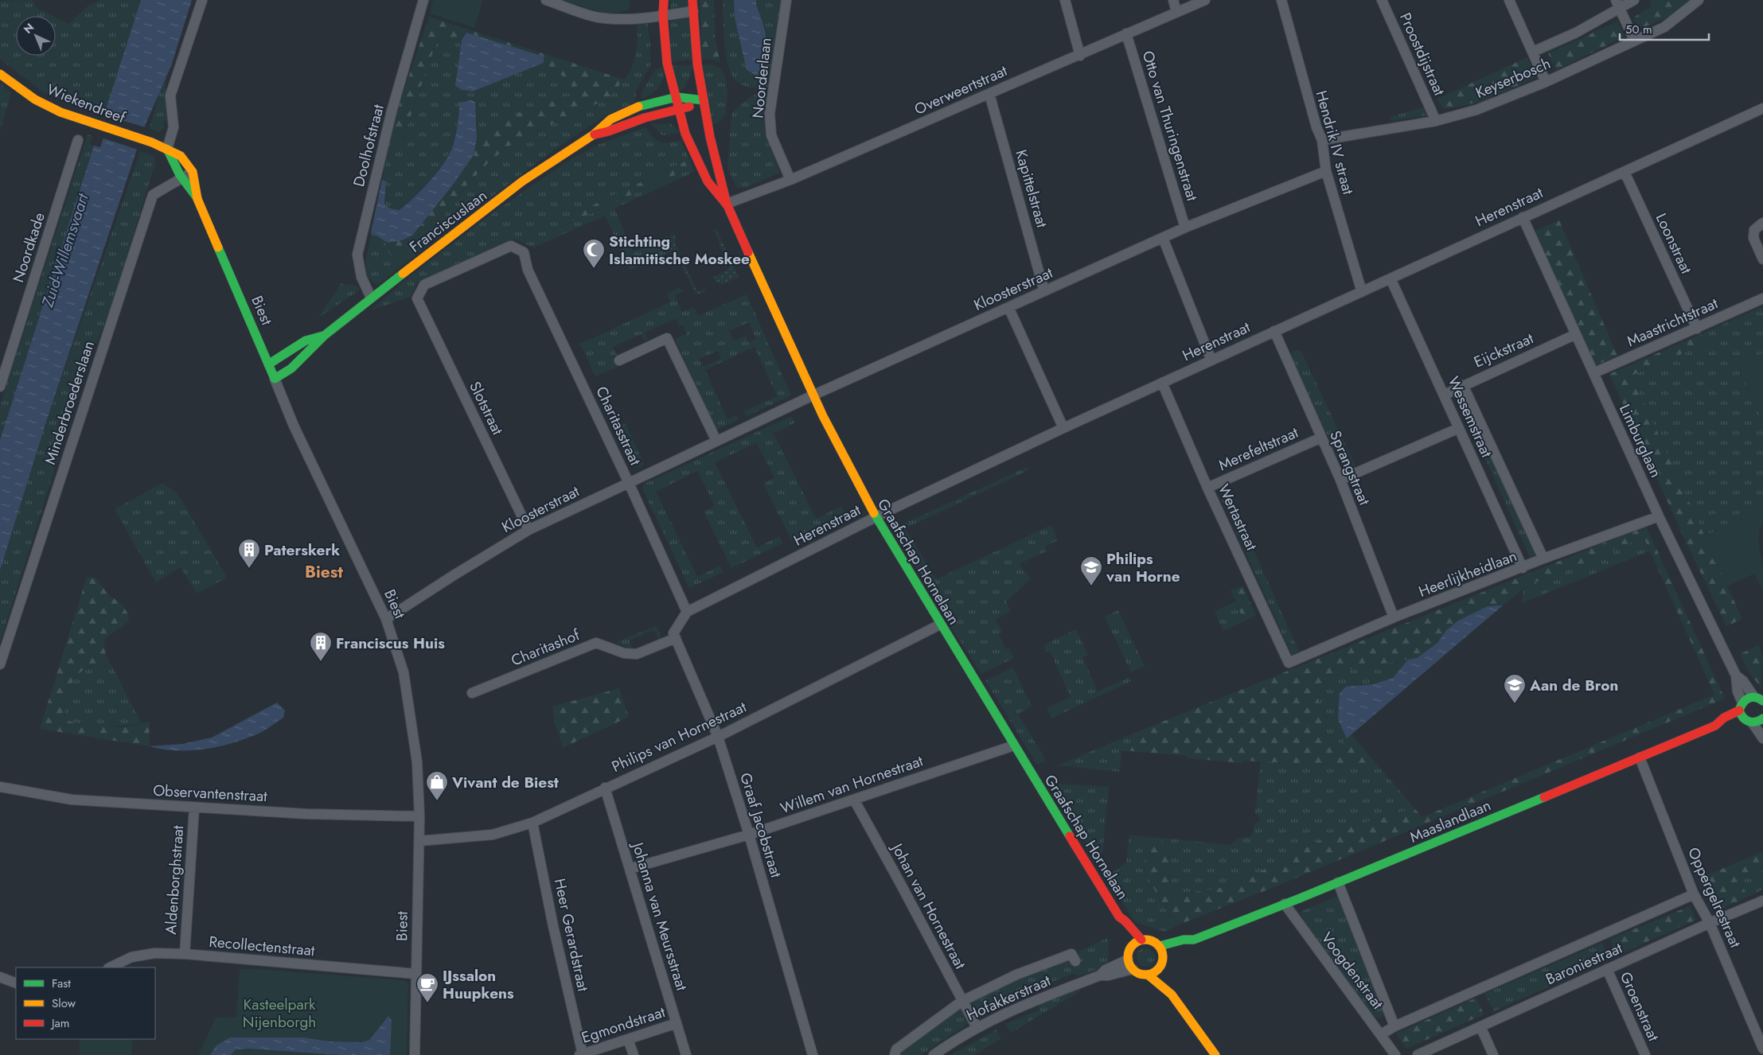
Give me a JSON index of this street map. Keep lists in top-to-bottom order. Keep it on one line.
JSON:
{"streets":{"street":["Proostdijstraat","Noorderlaan","Keyserbosch","Overweertstraat","Wiekendreef","Otto van Thuringenstraat","Hendrik IV straat","Doolhofstraat","Kapittelstraat","Herenstraat","Franciscuslaan","Loonstraat","Noordkade","Kloosterstraat","Biest","Maastrichtstraat","Eijckstraat","Minderbroederslaan","Slotstraat","Wessemstraat","Charitasstraat","Limburglaan","Merefeltstraat","Sprangstraat","Wertastraat","Graafschap Hornelaan","Heerlijkheidlaan","Charitashof","Philips van Hornestraat","Willem van Hornestraat","Observantenstraat","Maaslandlaan","Graaf Jacobstraat","Aldenborghstraat","Oppergelrestraat","Johan van Hornestraat","Johanna van Meursstraat","Heer Gerardstraat","Recollectenstraat","Baroniestraat","Voogdenstraat","Hofakkerstraat","Groenstraat","Egmondstraat"]},"crossings":[["Proostdijstraat","Keyserbosch"],["Noorderlaan","Overweertstraat"],["Keyserbosch","Hendrik IV straat"],["Overweertstraat","Otto van Thuringenstraat"],["Overweertstraat","Kapittelstraat"],["Overweertstraat","Graafschap Hornelaan"],["Wiekendreef","Biest"],["Otto van Thuringenstraat","Kloosterstraat"],["Hendrik IV straat","Herenstraat"],["Hendrik IV straat","Kloosterstraat"],["Doolhofstraat","Franciscuslaan"],["Kapittelstraat","Kloosterstraat"],["Herenstraat","Loonstraat"],["Herenstraat","Wessemstraat"],["Herenstraat","Charitasstraat"],["Herenstraat","Limburglaan"],["Herenstraat","Sprangstraat"],["Herenstraat","Wertastraat"],["Herenstraat","Graafschap Hornelaan"],["Franciscuslaan","Biest"],["Franciscuslaan","Graafschap Hornelaan"],["Loonstraat","Maastrichtstraat"],["Kloosterstraat","Biest"],["Kloosterstraat","Slotstraat"],["Kloosterstraat","Charitasstraat"],["Kloosterstraat","Graafschap Hornelaan"],["Biest","Minderbroederslaan"],["Biest","Philips van Hornestraat"],["Biest","Observantenstraat"],["Biest","Recollectenstraat"],["Maastrichtstraat","Limburglaan"],["Eijckstraat","Wessemstraat"],["Eijckstraat","Limburglaan"],["Slotstraat","Charitasstraat"],["Wessemstraat","Heerlijkheidlaan"],["Limburglaan","Heerlijkheidlaan"],["Limburglaan","Maaslandlaan"],["Merefeltstraat","Sprangstraat"],["Merefeltstraat","Wertastraat"],["Sprangstraat","Heerlijkheidlaan"],["Wertastraat","Heerlijkheidlaan"],["Graafschap Hornelaan","Philips van Hornestraat"],["Graafschap Hornelaan","Willem van Hornestraat"],["Graafschap Hornelaan","Maaslandlaan"],["Graafschap Hornelaan","Hofakkerstraat"],["Charitashof","Graaf Jacobstraat"],["Philips van Hornestraat","Graaf Jacobstraat"],["Philips van Hornestraat","Johanna van Meursstraat"],["Philips van Hornestraat","Heer Gerardstraat"],["Willem van Hornestraat","Graaf Jacobstraat"],["Willem van Hornestraat","Johan van Hornestraat"],["Willem van Hornestraat","Johanna van Meursstraat"],["Observantenstraat","Aldenborghstraat"],["Maaslandlaan","Oppergelrestraat"],["Maaslandlaan","Voogdenstraat"],["Maaslandlaan","Hofakkerstraat"],["Aldenborghstraat","Recollectenstraat"],["Oppergelrestraat","Baroniestraat"],["Johan van Hornestraat","Hofakkerstraat"],["Johanna van Meursstraat","Egmondstraat"],["Heer Gerardstraat","Egmondstraat"],["Baroniestraat","Voogdenstraat"],["Baroniestraat","Groenstraat"]],"districts":["Biest"],"water":["Zuid-Willemsvaart"],"parks":["Kasteelpark Nijenborgh"],"places":{"mosque":["Stichting Islamitische Moskee"],"building":["Paterskerk","Franciscus Huis"],"school or university":["Philips van Horne","Aan de Bron"],"shop":["Vivant de Biest"],"cafe":["IJssalon Huupkens"]},"legend":["Fast","Slow","Jam"],"scale_bar":"50 m","north":"top left"}
